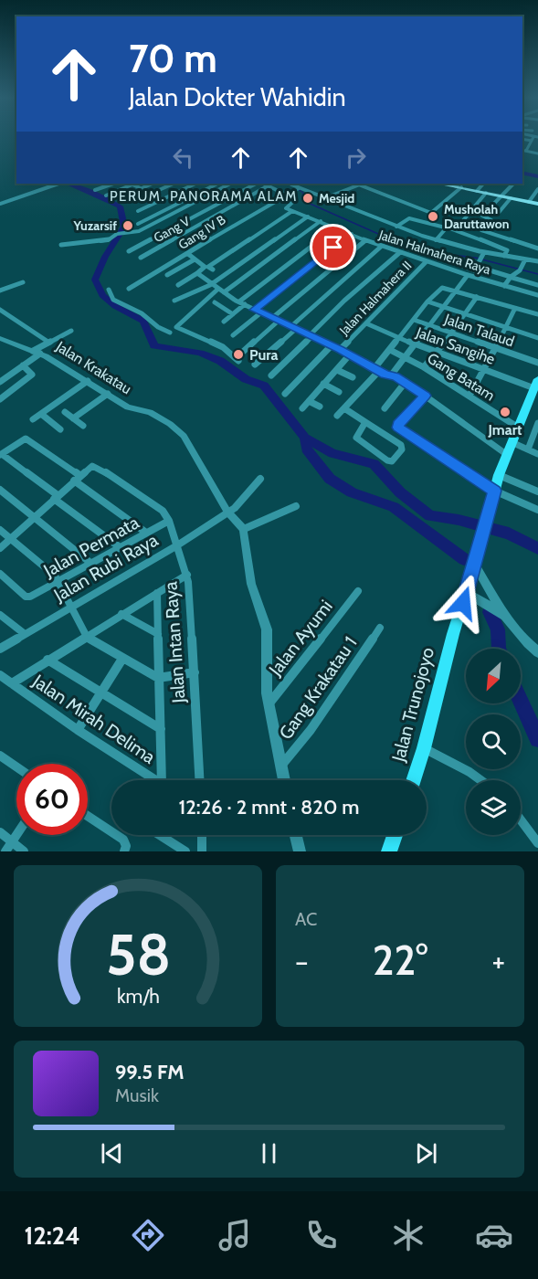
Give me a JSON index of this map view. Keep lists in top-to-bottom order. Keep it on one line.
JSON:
{"streets":{"main road":["Jalan Trunojoyo"],"street":["Gang V","Gang IV B","Jalan Halmahera Raya","Jalan Halmahera II","Jalan Talaud","Jalan Sangihe","Jalan Krakatau","Gang Batam","Jalan Permata","Jalan Rubi Raya","Jalan Ayumi","Jalan Intan Raya","Gang Krakatau 1","Jalan Mirah Delima"]},"crossings":[["Gang IV B","Jalan Halmahera Raya"],["Jalan Halmahera Raya","Jalan Halmahera II"],["Jalan Halmahera II","Jalan Sangihe"],["Jalan Sangihe","Jalan Trunojoyo"],["Jalan Krakatau","Jalan Rubi Raya"],["Gang Batam","Jalan Trunojoyo"],["Jalan Permata","Jalan Intan Raya"],["Jalan Rubi Raya","Jalan Intan Raya"]],"districts":["PERUM. PANORAMA ALAM"],"places":["Mesjid","Musholah Daruttawon","Yuzarsif","Pura","Jmart"],"north":"bottom left","page":{"turn":["70 m","Jalan Dokter Wahidin"],"limit":"60","trip":"12:26 · 2 mnt · 820 m","tile":"AC","heat":["−","22°","+"],"song":["99.5 FM","Musik"],"tabs":"12:24","gauge":["58","km/h"]}}
